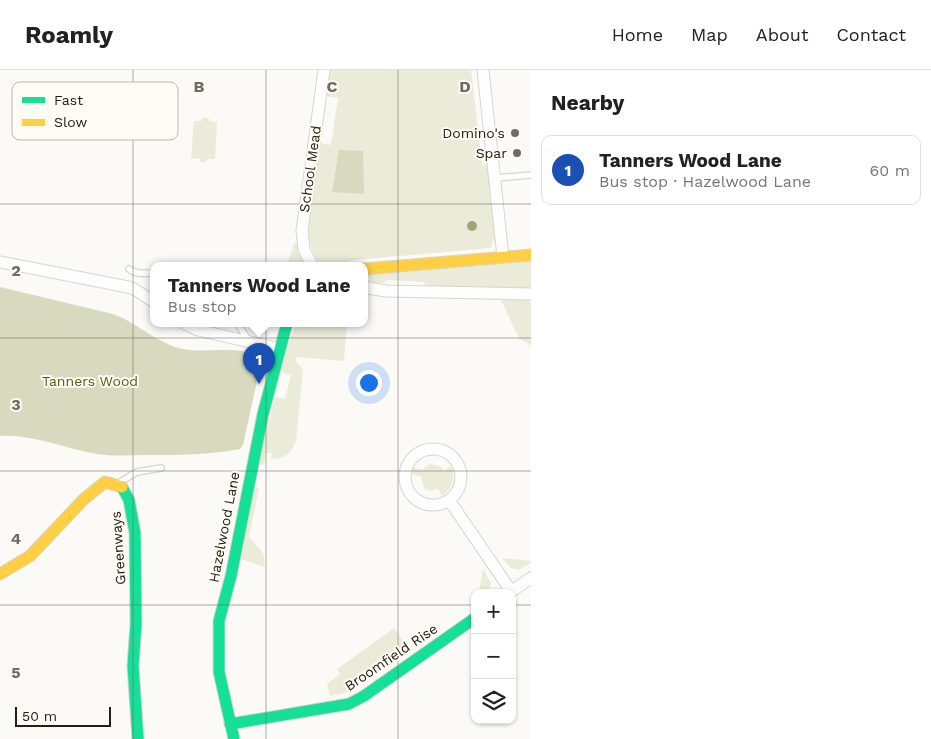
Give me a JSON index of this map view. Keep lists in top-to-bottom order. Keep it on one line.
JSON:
{"streets":{"street":["School Mead","Hazelwood Lane","Greenways","Broomfield Rise"]},"crossings":[["Hazelwood Lane","Broomfield Rise"]],"parks":["Tanners Wood"],"places":["Domino's","Spar"],"legend":["Fast","Slow"],"scale_bar":"50 m","page":{"header":"Roamly","nav":["Home","Map","About","Contact"],"heading":"Nearby","list":[{"mark":"1","name":"Tanners Wood Lane","note":"Bus stop · Hazelwood Lane","value":"60 m"}],"popup":["Tanners Wood Lane","Bus stop"],"pins":"1","map_buttons":["+","−"],"scale":"50 m"},"grid":{"columns":["B","C","D"],"rows":["2","3","4","5"]}}
